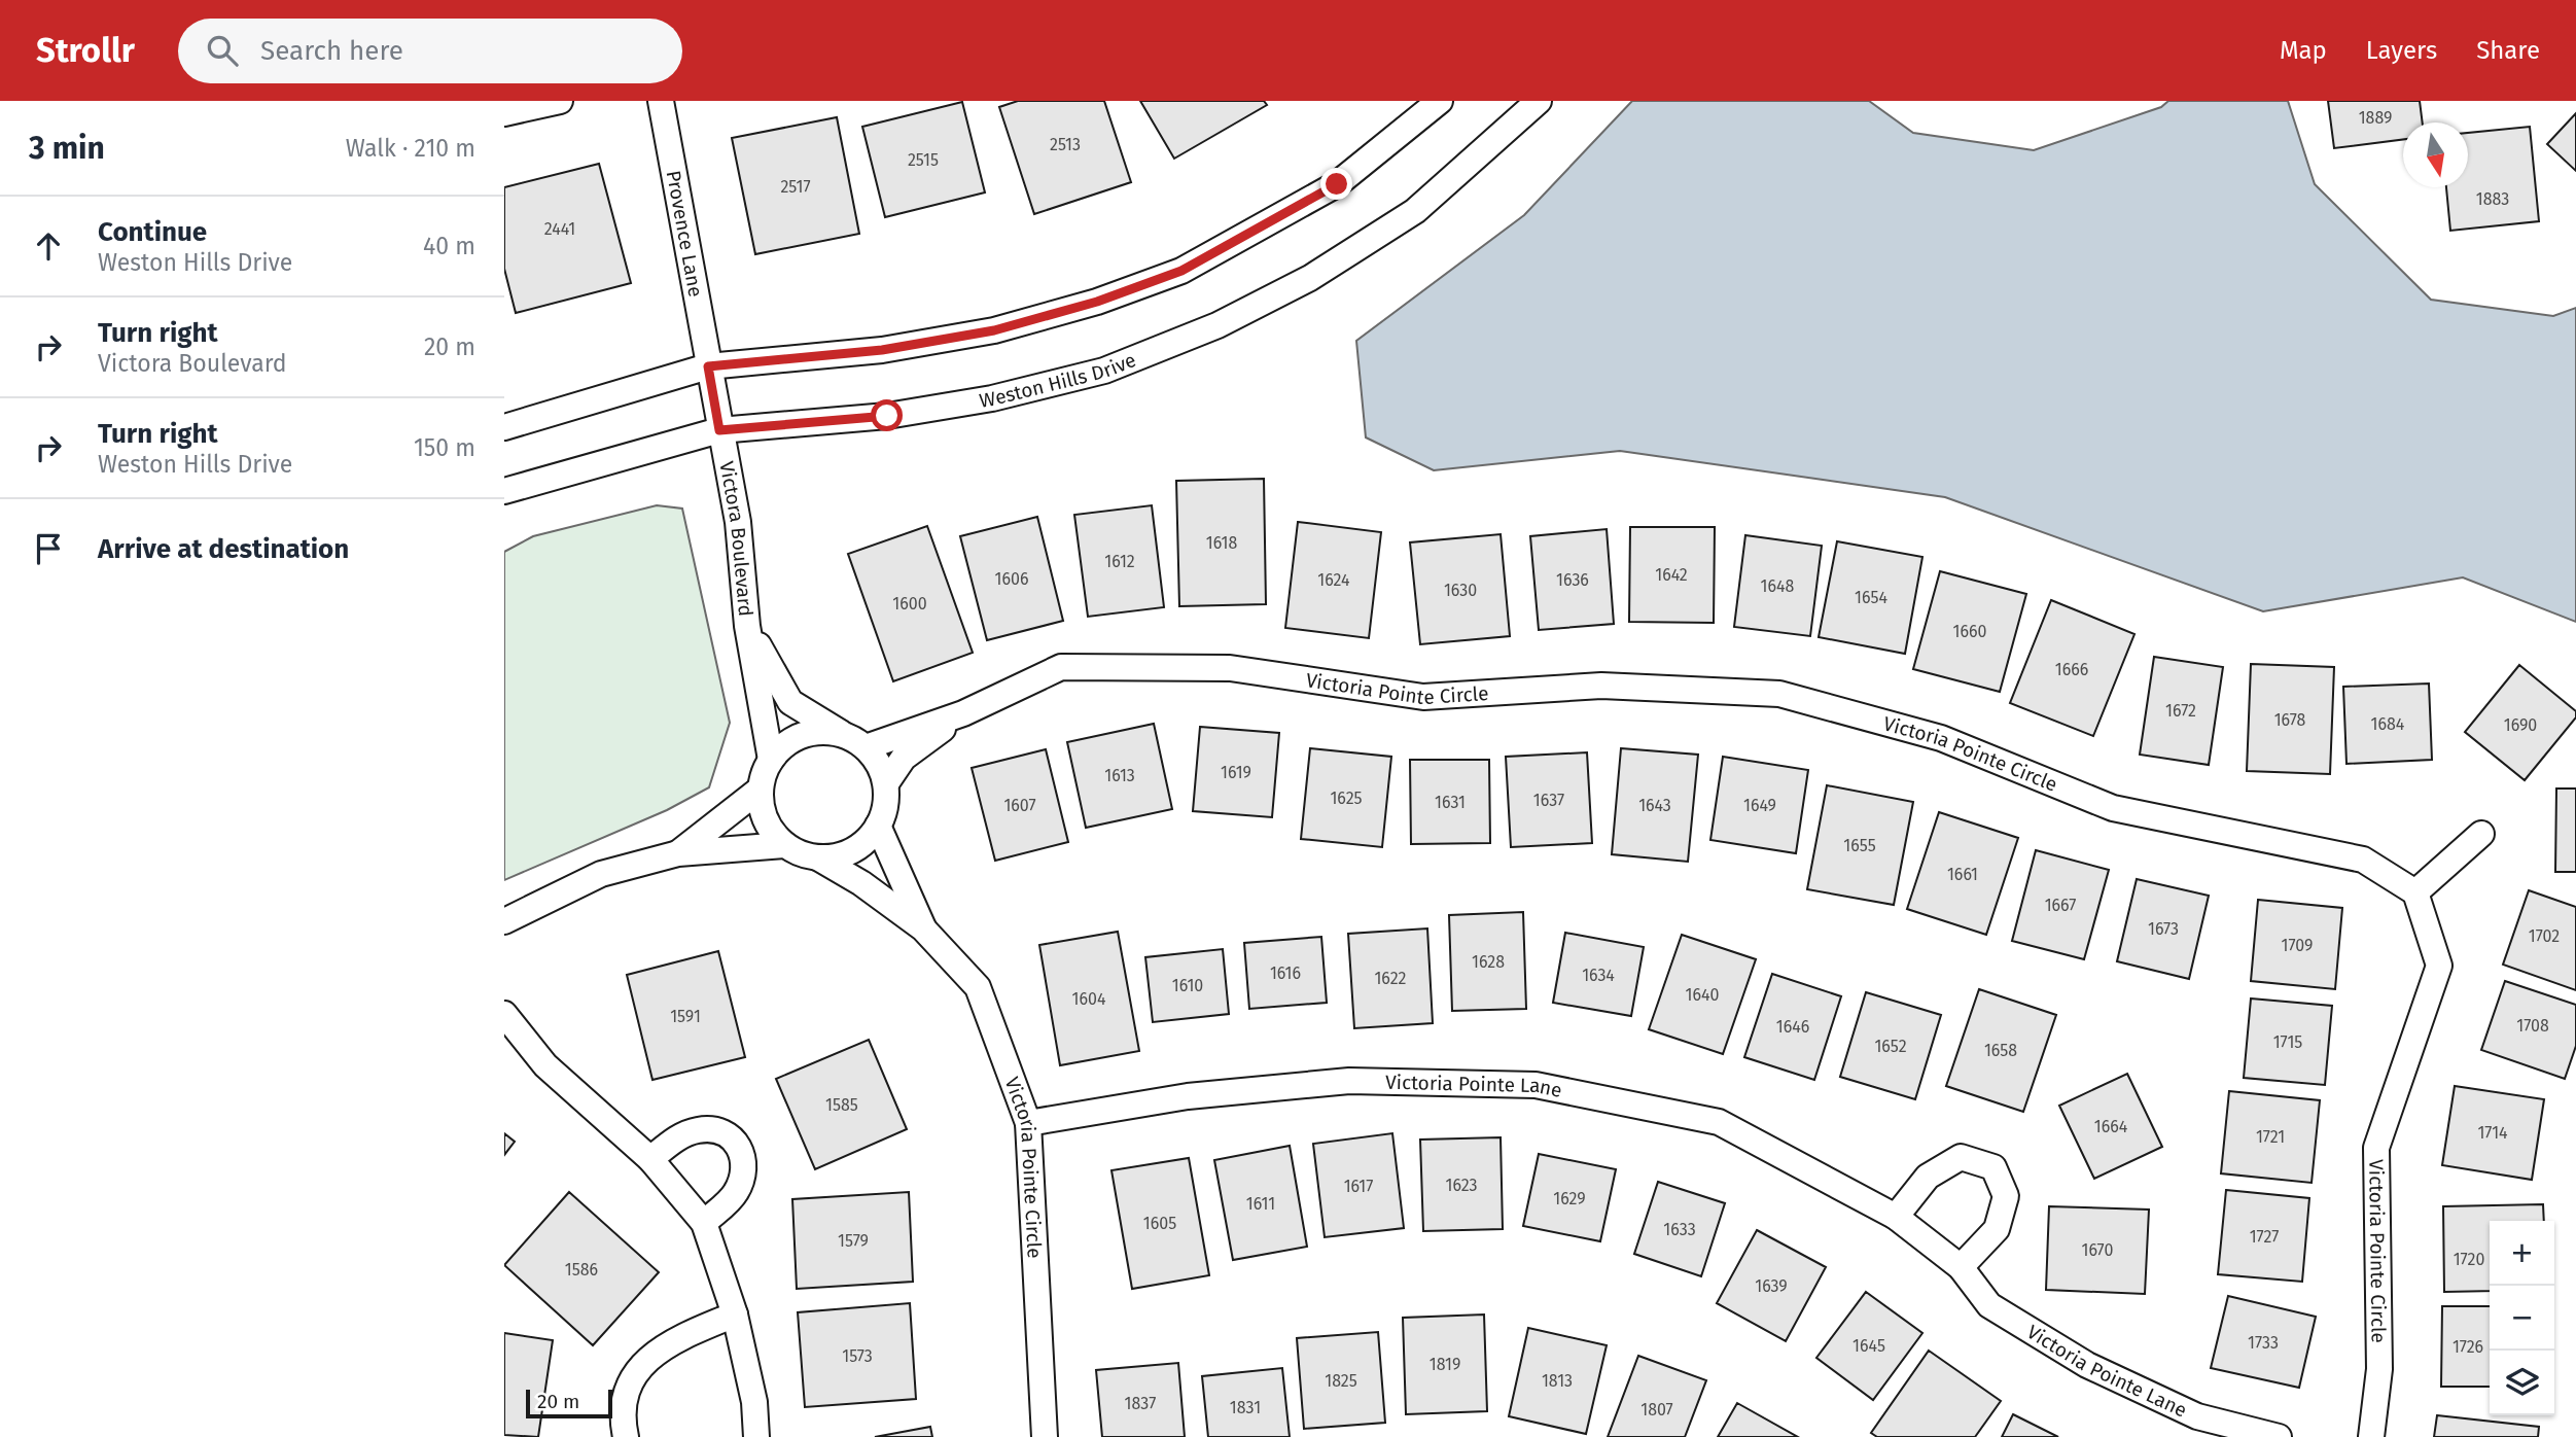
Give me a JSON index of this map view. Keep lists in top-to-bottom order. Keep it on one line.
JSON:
{"streets":{"street":["Provence Lane","Weston Hills Drive","Victora Boulevard","Victoria Pointe Circle","Victoria Pointe Lane"]},"crossings":[["Provence Lane","Victora Boulevard"],["Weston Hills Drive","Victora Boulevard"],["Victora Boulevard","Victoria Pointe Circle"],["Victoria Pointe Circle","Victoria Pointe Lane"]],"house_numbers":["1889","2513","2515","2517","1883","2441","1618","1612","1642","1606","1624","1636","1648","1630","1654","1600","1660","1666","1672","1678","1684","1690","1619","1613","1625","1637","1631","1607","1643","1649","1655","1661","1667","1673","1702","1709","1628","1616","1634","1622","1610","1640","1604","1591","1708","1646","1715","1652","1658","1585","1664","1714","1721","1623","1617","1629","1611","1605","1633","1727","1579","1670","1720","1586","1639","1733","1645","1726","1573","1819","1825","1813","1837","1831","1807"],"scale_bar":"20 m","north":"bottom","page":{"header":"Strollr","search":"Search here","nav":["Map","Layers","Share"],"heading":["3 min","Walk · 210 m"],"list":[["Continue","Weston Hills Drive","40 m"],["Turn right","Victora Boulevard","20 m"],["Turn right","Weston Hills Drive","150 m"],"Arrive at destination"],"map_buttons":["+","−"],"scale":"20 m"}}
